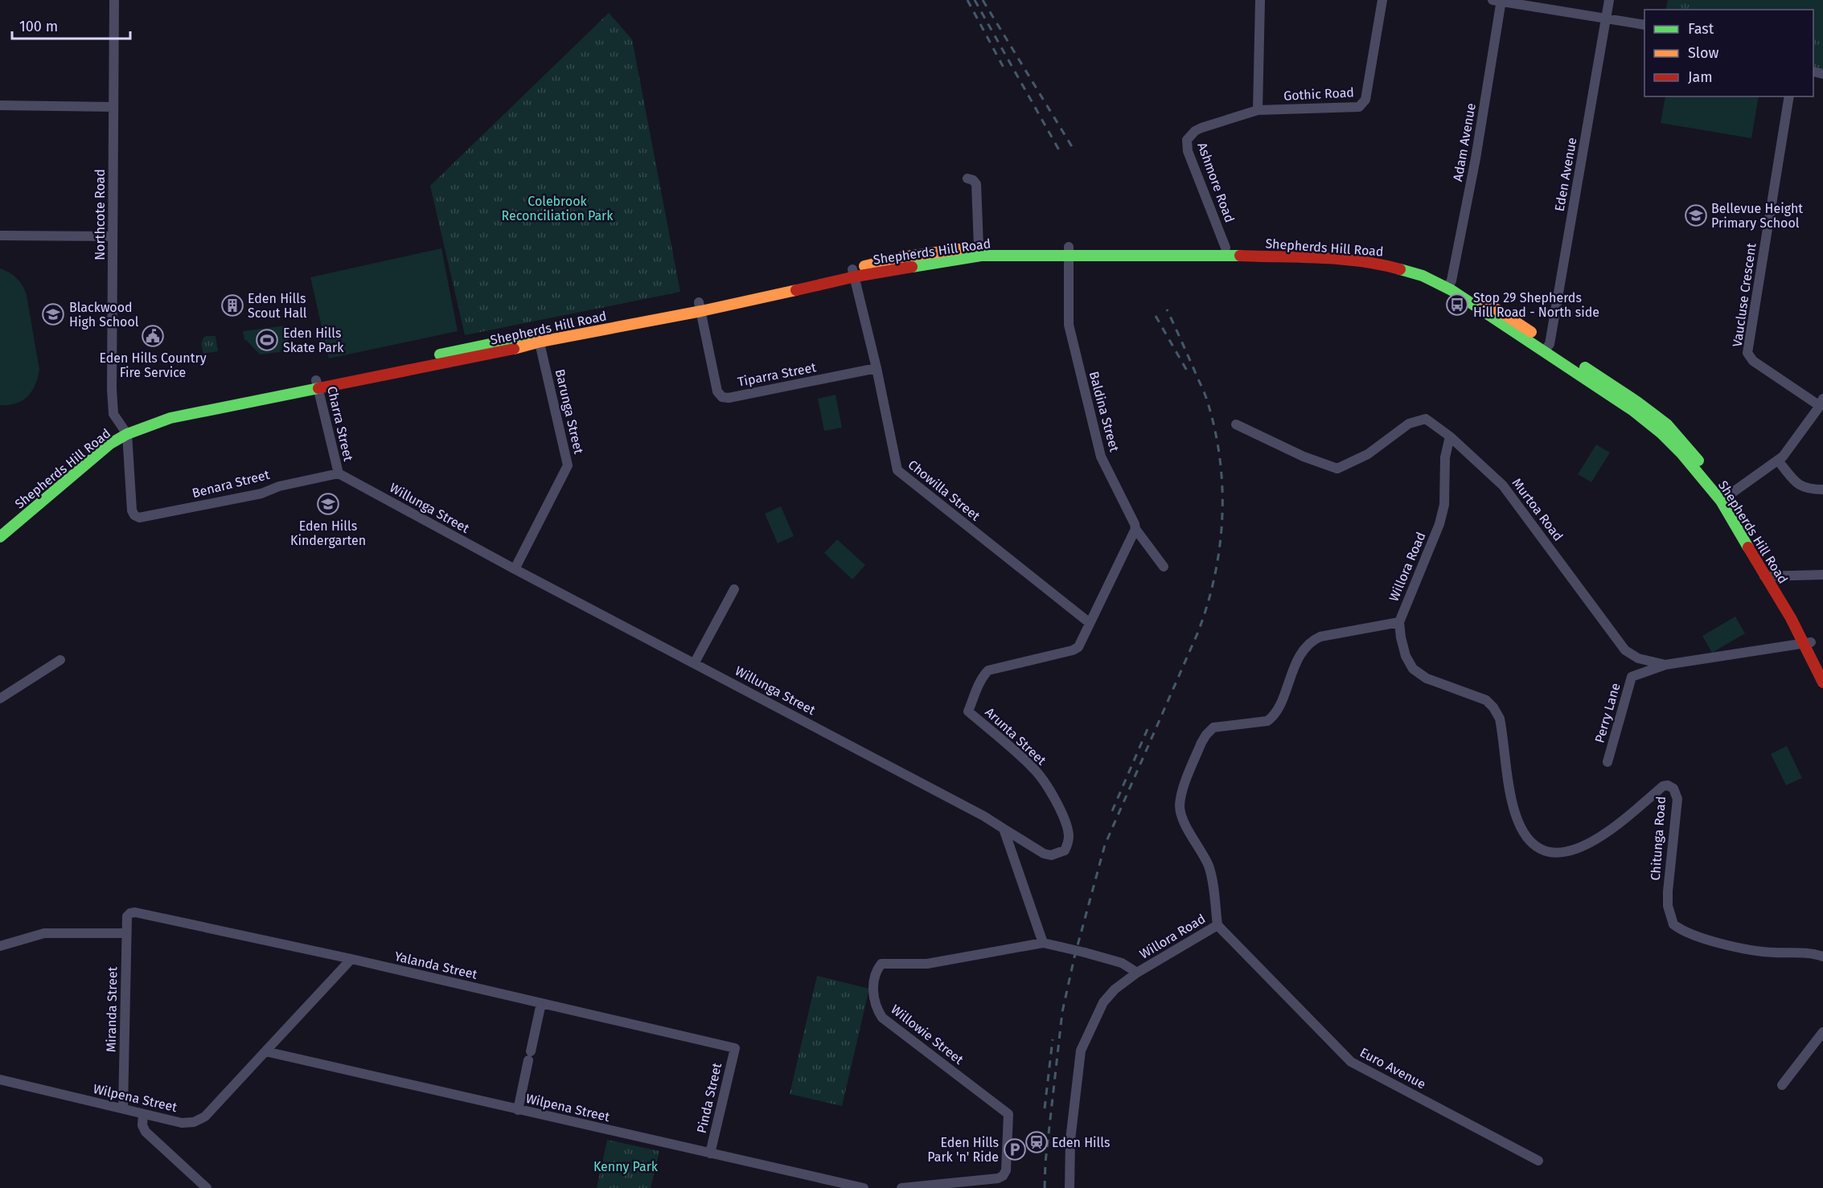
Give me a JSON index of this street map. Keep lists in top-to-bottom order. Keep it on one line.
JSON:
{"streets":{"main road":["Shepherds Hill Road"],"street":["Gothic Road","Adam Avenue","Eden Avenue","Ashmore Road","Northcote Road","Vaucluse Crescent","Tiparra Street","Barunga Street","Baldina Street","Charra Street","Benara Street","Chowilla Street","Willunga Street","Murtoa Road","Willora Road","Perry Lane","Arunta Street","Chitunga Road","Yalanda Street","Miranda Street","Willowie Street","Euro Avenue","Wilpena Street","Pinda Street"]},"crossings":[["Gothic Road","Ashmore Road"],["Adam Avenue","Shepherds Hill Road"],["Eden Avenue","Shepherds Hill Road"],["Ashmore Road","Shepherds Hill Road"],["Northcote Road","Shepherds Hill Road"],["Northcote Road","Benara Street"],["Shepherds Hill Road","Tiparra Street"],["Shepherds Hill Road","Barunga Street"],["Shepherds Hill Road","Baldina Street"],["Shepherds Hill Road","Charra Street"],["Shepherds Hill Road","Benara Street"],["Shepherds Hill Road","Chowilla Street"],["Shepherds Hill Road","Murtoa Road"],["Tiparra Street","Chowilla Street"],["Barunga Street","Willunga Street"],["Charra Street","Benara Street"],["Charra Street","Willunga Street"],["Benara Street","Willunga Street"],["Chowilla Street","Arunta Street"],["Willunga Street","Arunta Street"],["Murtoa Road","Willora Road"],["Murtoa Road","Perry Lane"],["Willora Road","Chitunga Road"],["Willora Road","Euro Avenue"],["Yalanda Street","Miranda Street"],["Yalanda Street","Wilpena Street"],["Yalanda Street","Pinda Street"],["Miranda Street","Wilpena Street"],["Wilpena Street","Pinda Street"]],"parks":["Colebrook Reconciliation Park","Kenny Park"],"places":{"school or university":["Bellevue Height Primary School","Blackwood High School","Eden Hills Kindergarten"],"bus stop":["Stop 29 Shepherds Hill Road - North side"],"building":["Eden Hills Scout Hall"],"public building":["Eden Hills Country Fire Service"],"sports":["Eden Hills Skate Park"],"station":["Eden Hills"],"parking":["Eden Hills Park 'n' Ride"]},"legend":["Fast","Slow","Jam"],"scale_bar":"100 m"}
